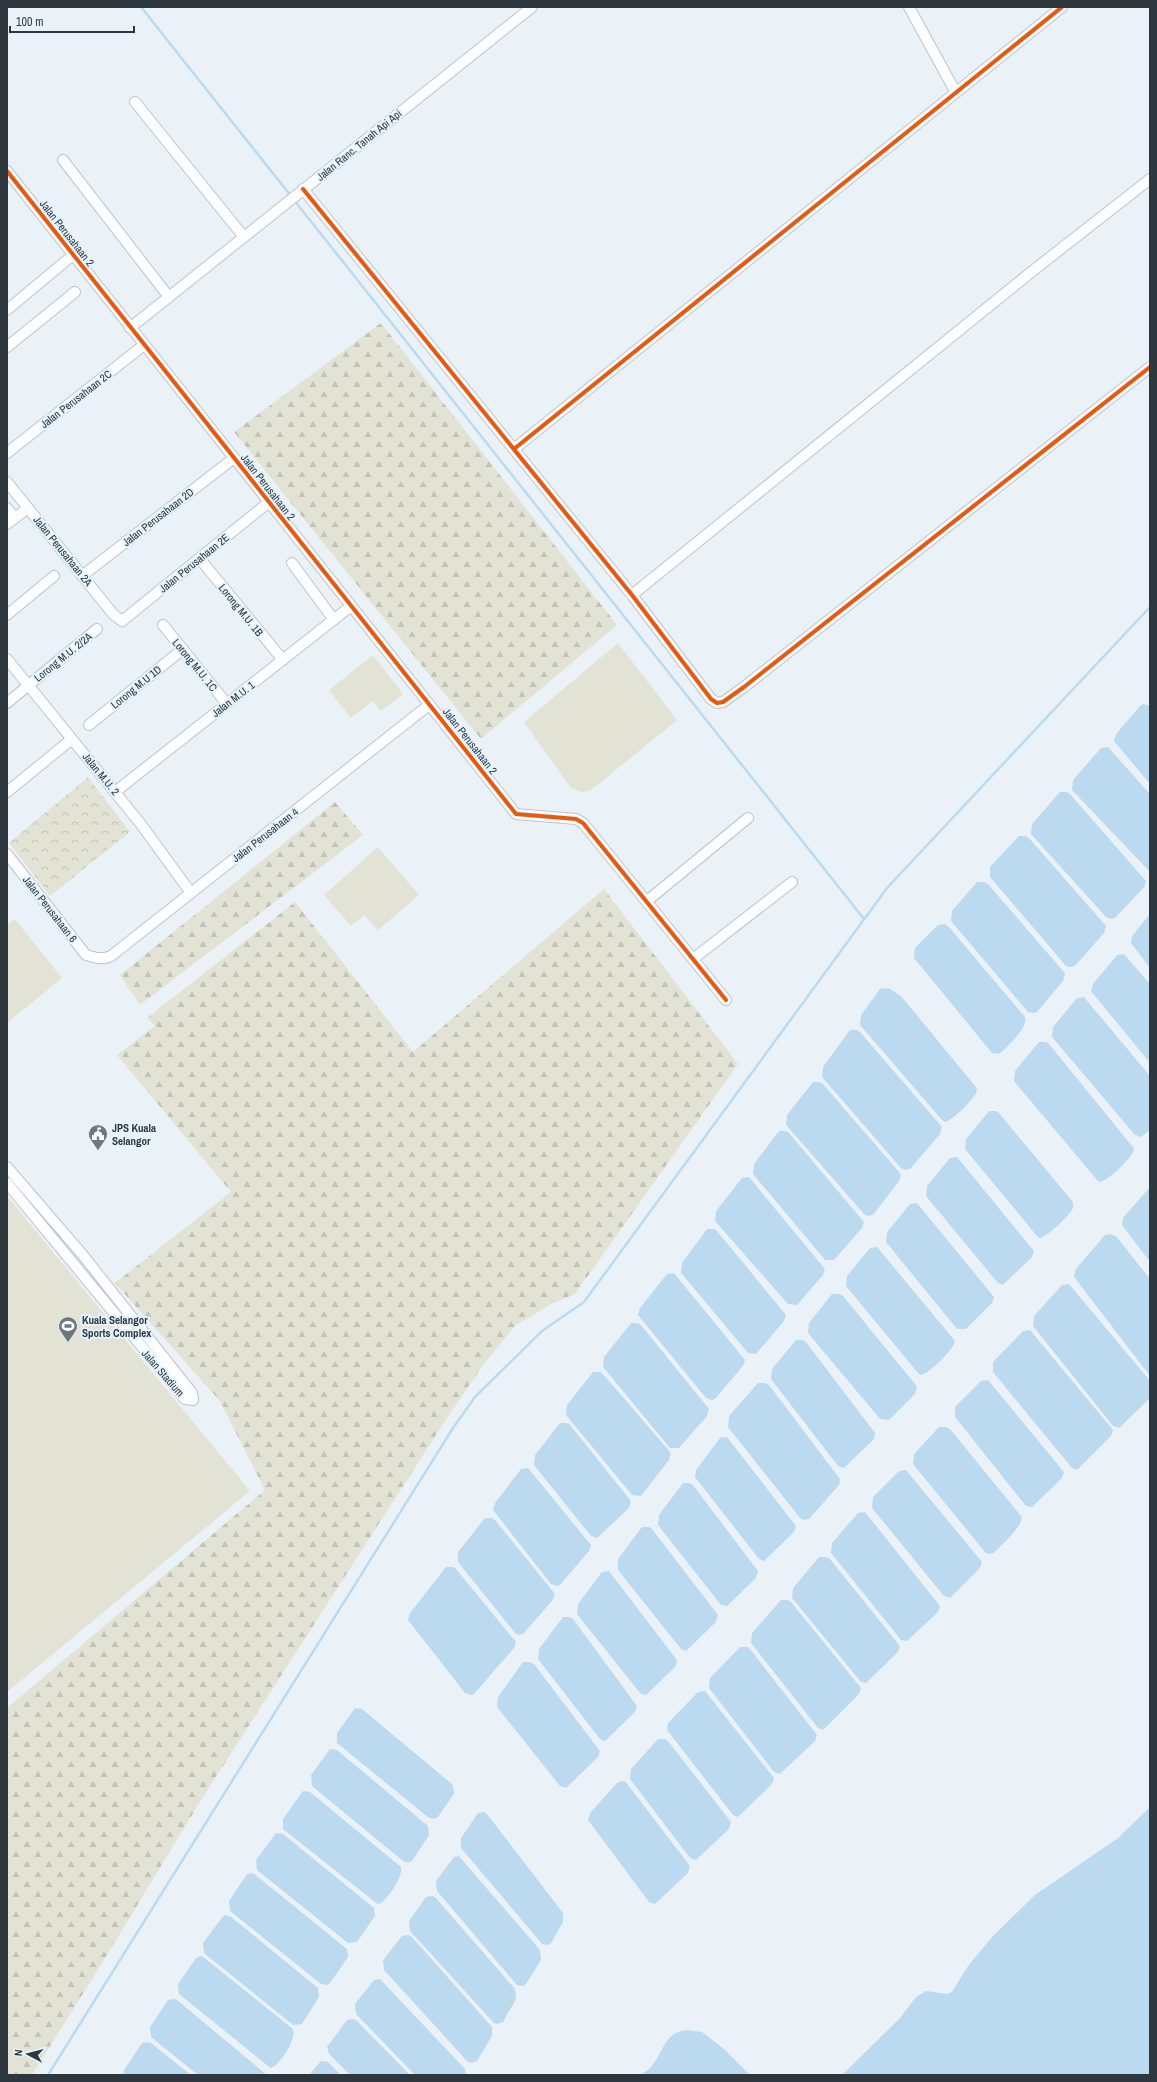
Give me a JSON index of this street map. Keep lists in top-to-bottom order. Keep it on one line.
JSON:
{"streets":{"street":["Jalan Ranc. Tanah Api Api","Jalan Perusahaan 2","Jalan Perusahaan 2C","Jalan Perusahaan 2D","Jalan Perusahaan 2A","Jalan Perusahaan 2E","Lorong M.U. 1B","Lorong M.U. 2/2A","Lorong M.U. 1C","Lorong M.U 1D","Jalan M.U. 1","Jalan M.U. 2","Jalan Perusahaan 4","Jalan Perusahaan 6","Jalan Stadium"]},"crossings":[["Jalan Ranc. Tanah Api Api","Jalan Perusahaan 2"],["Jalan Perusahaan 2","Jalan Perusahaan 2C"],["Jalan Perusahaan 2","Jalan Perusahaan 2D"],["Jalan Perusahaan 2","Jalan Perusahaan 2E"],["Jalan Perusahaan 2","Jalan M.U. 1"],["Jalan Perusahaan 2","Jalan Perusahaan 4"],["Jalan Perusahaan 2D","Jalan Perusahaan 2A"],["Jalan Perusahaan 2A","Jalan Perusahaan 2E"],["Jalan Perusahaan 2E","Lorong M.U. 1B"],["Lorong M.U. 1B","Jalan M.U. 1"],["Lorong M.U. 2/2A","Jalan M.U. 2"],["Lorong M.U. 1C","Lorong M.U 1D"],["Lorong M.U. 1C","Jalan M.U. 1"],["Jalan M.U. 1","Jalan M.U. 2"],["Jalan M.U. 2","Jalan Perusahaan 4"],["Jalan Perusahaan 4","Jalan Perusahaan 6"]],"places":{"public building":["JPS Kuala Selangor"],"sports":["Kuala Selangor Sports Complex"]},"scale_bar":"100 m","north":"left"}
